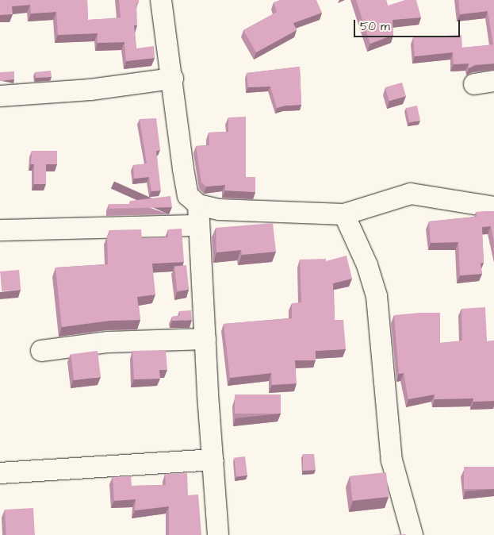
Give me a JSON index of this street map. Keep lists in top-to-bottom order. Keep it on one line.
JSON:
{"scale_bar":"50 m"}
